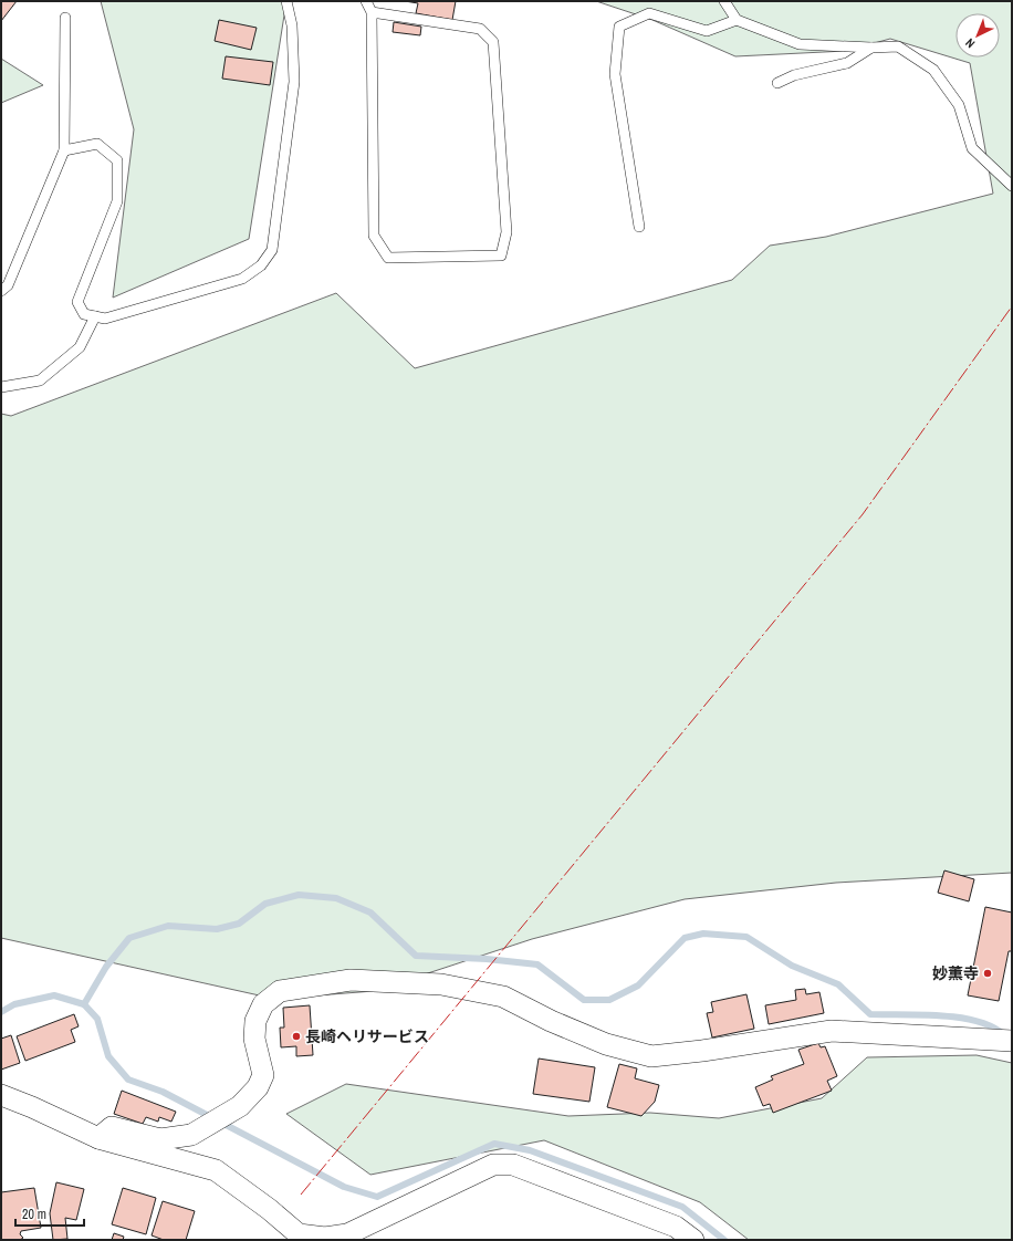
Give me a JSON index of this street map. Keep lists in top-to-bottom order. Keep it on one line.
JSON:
{"places":["妙薫寺","長崎ヘリサービス"],"scale_bar":"20 m","north":"bottom left"}
